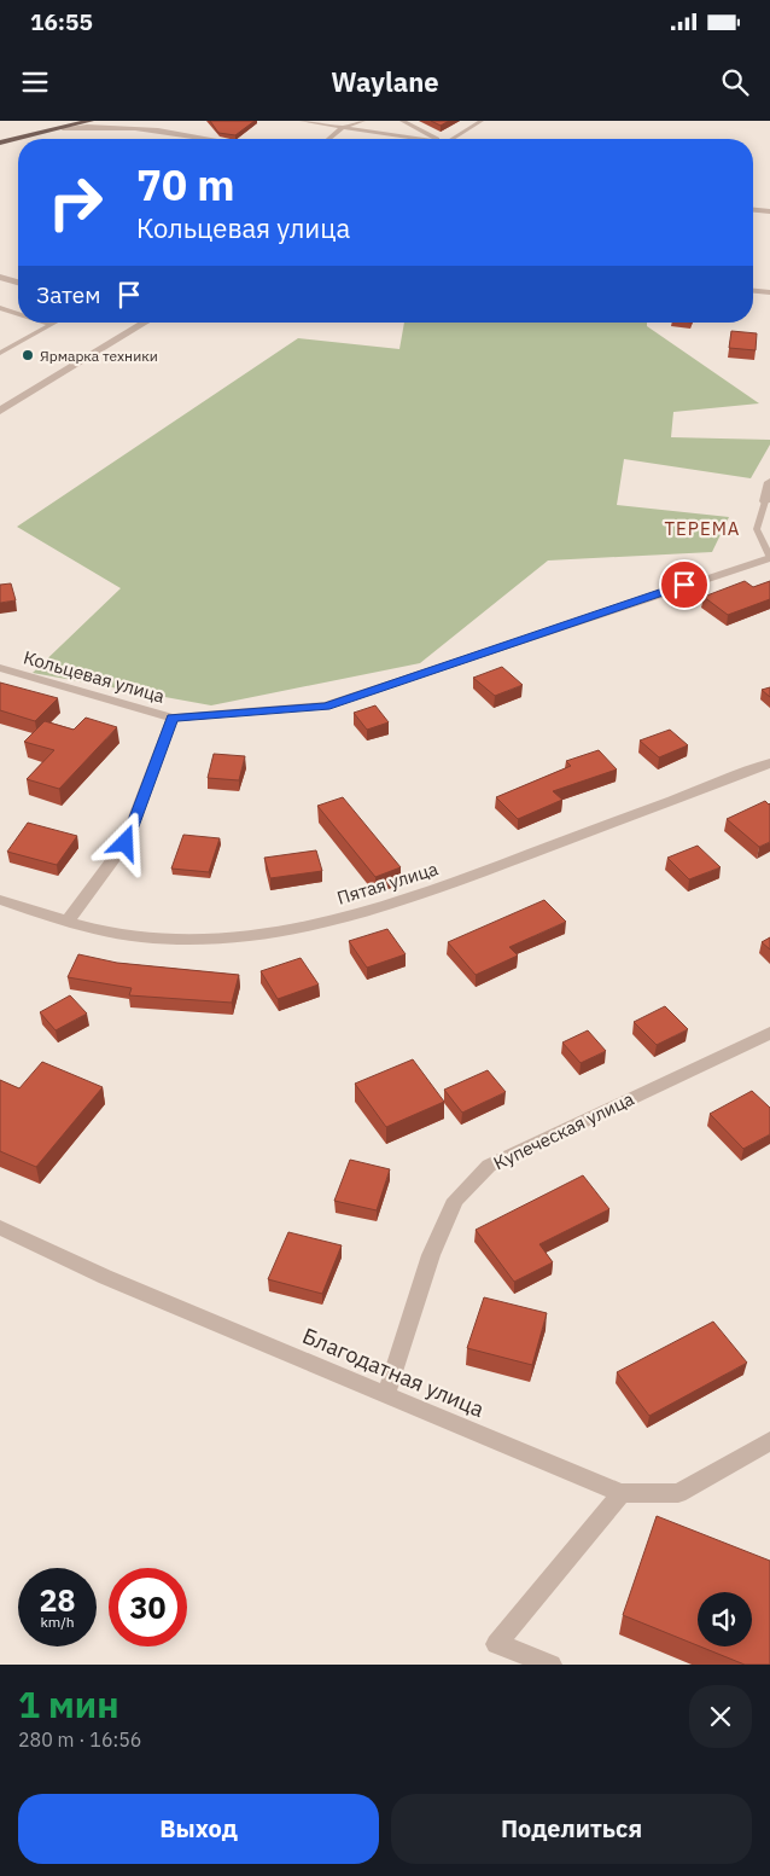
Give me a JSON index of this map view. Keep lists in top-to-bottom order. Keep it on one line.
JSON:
{"streets":{"street":["Кольцевая улица","Пятая улица","Купеческая улица","Благодатная улица"]},"crossings":[["Купеческая улица","Благодатная улица"]],"districts":["ТЕРЕМА"],"places":["Ярмарка техники"],"page":{"status":"16:55","header":"Waylane","turn":["70 m","Кольцевая улица"],"then":"Затем","speed":"28 km/h","limit":"30","heading":["1 мин","280 m · 16:56"],"buttons":["Выход","Поделиться"]}}
